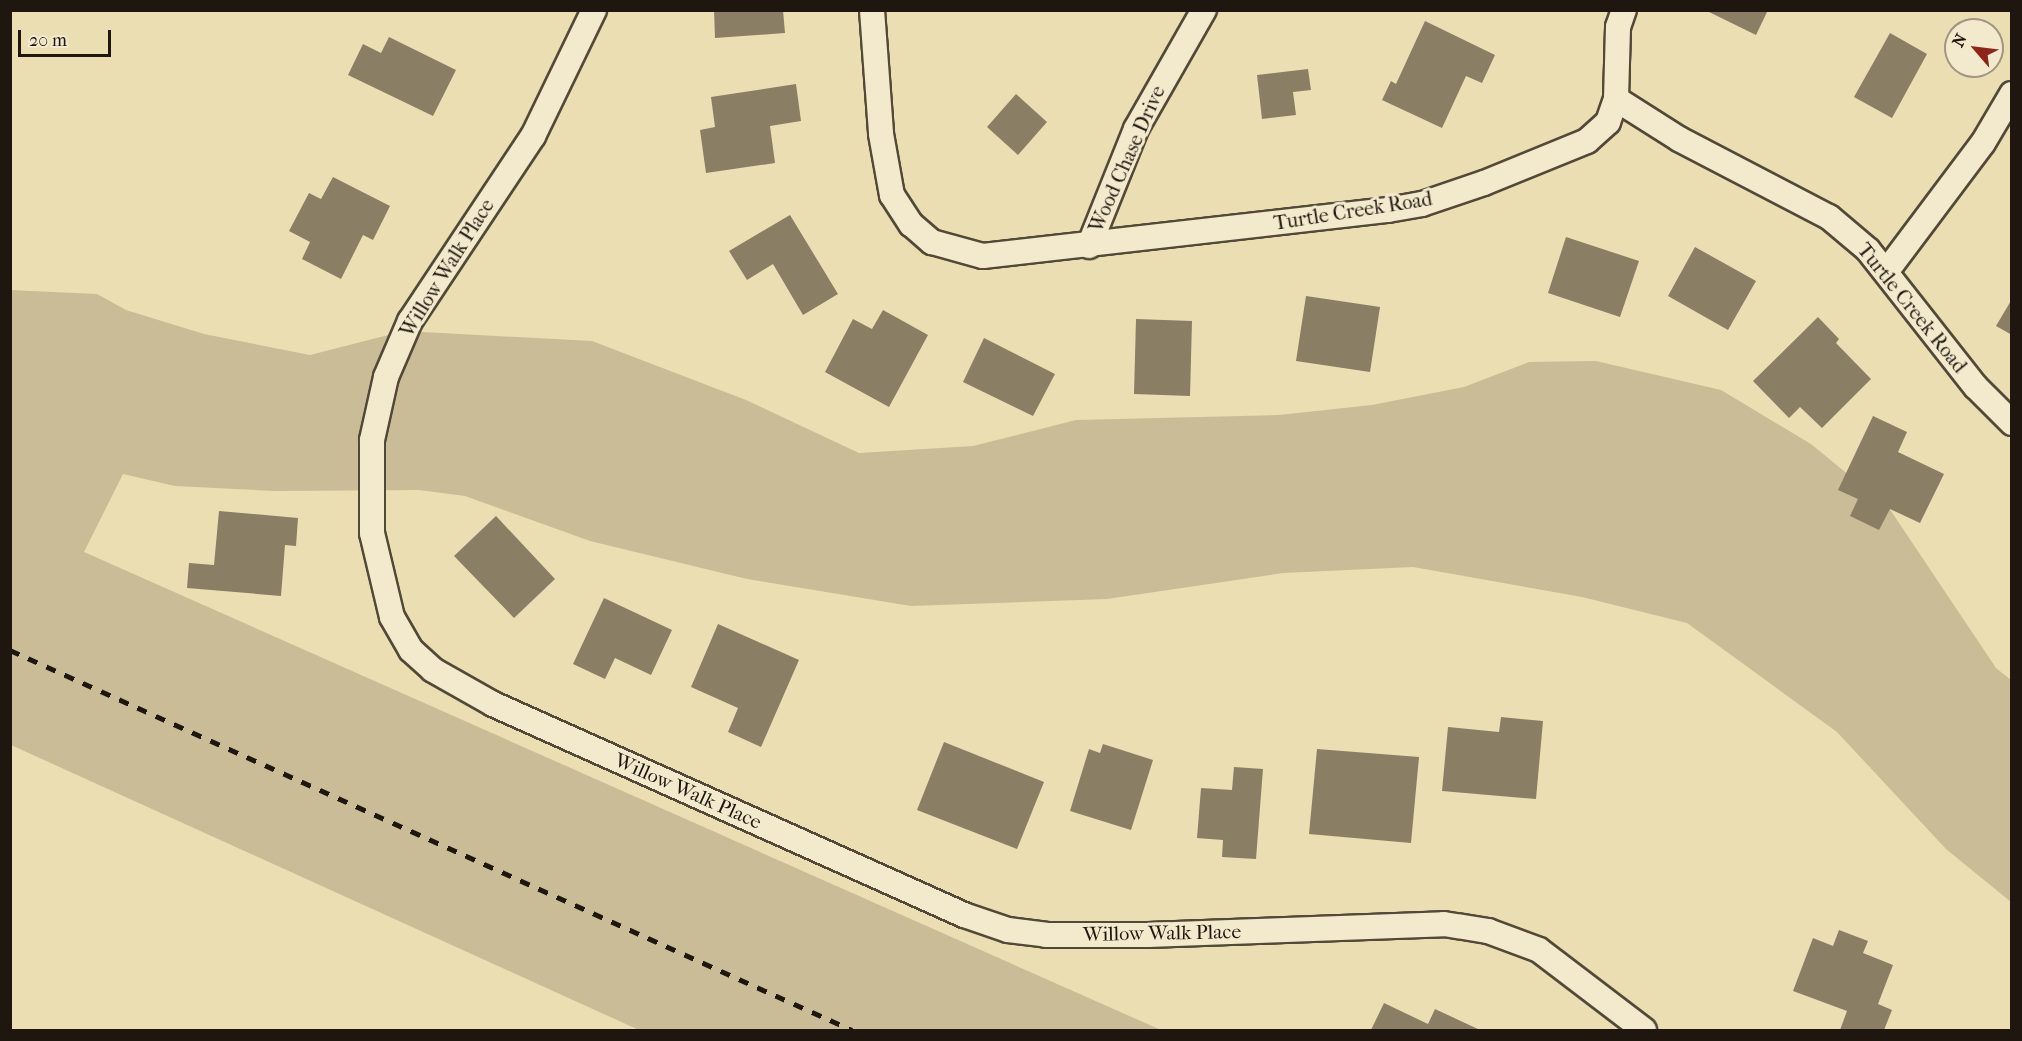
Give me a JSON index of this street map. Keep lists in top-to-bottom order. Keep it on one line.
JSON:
{"streets":{"street":["Wood Chase Drive","Turtle Creek Road","Willow Walk Place"]},"crossings":[["Wood Chase Drive","Turtle Creek Road"]],"scale_bar":"20 m","north":"top left"}
